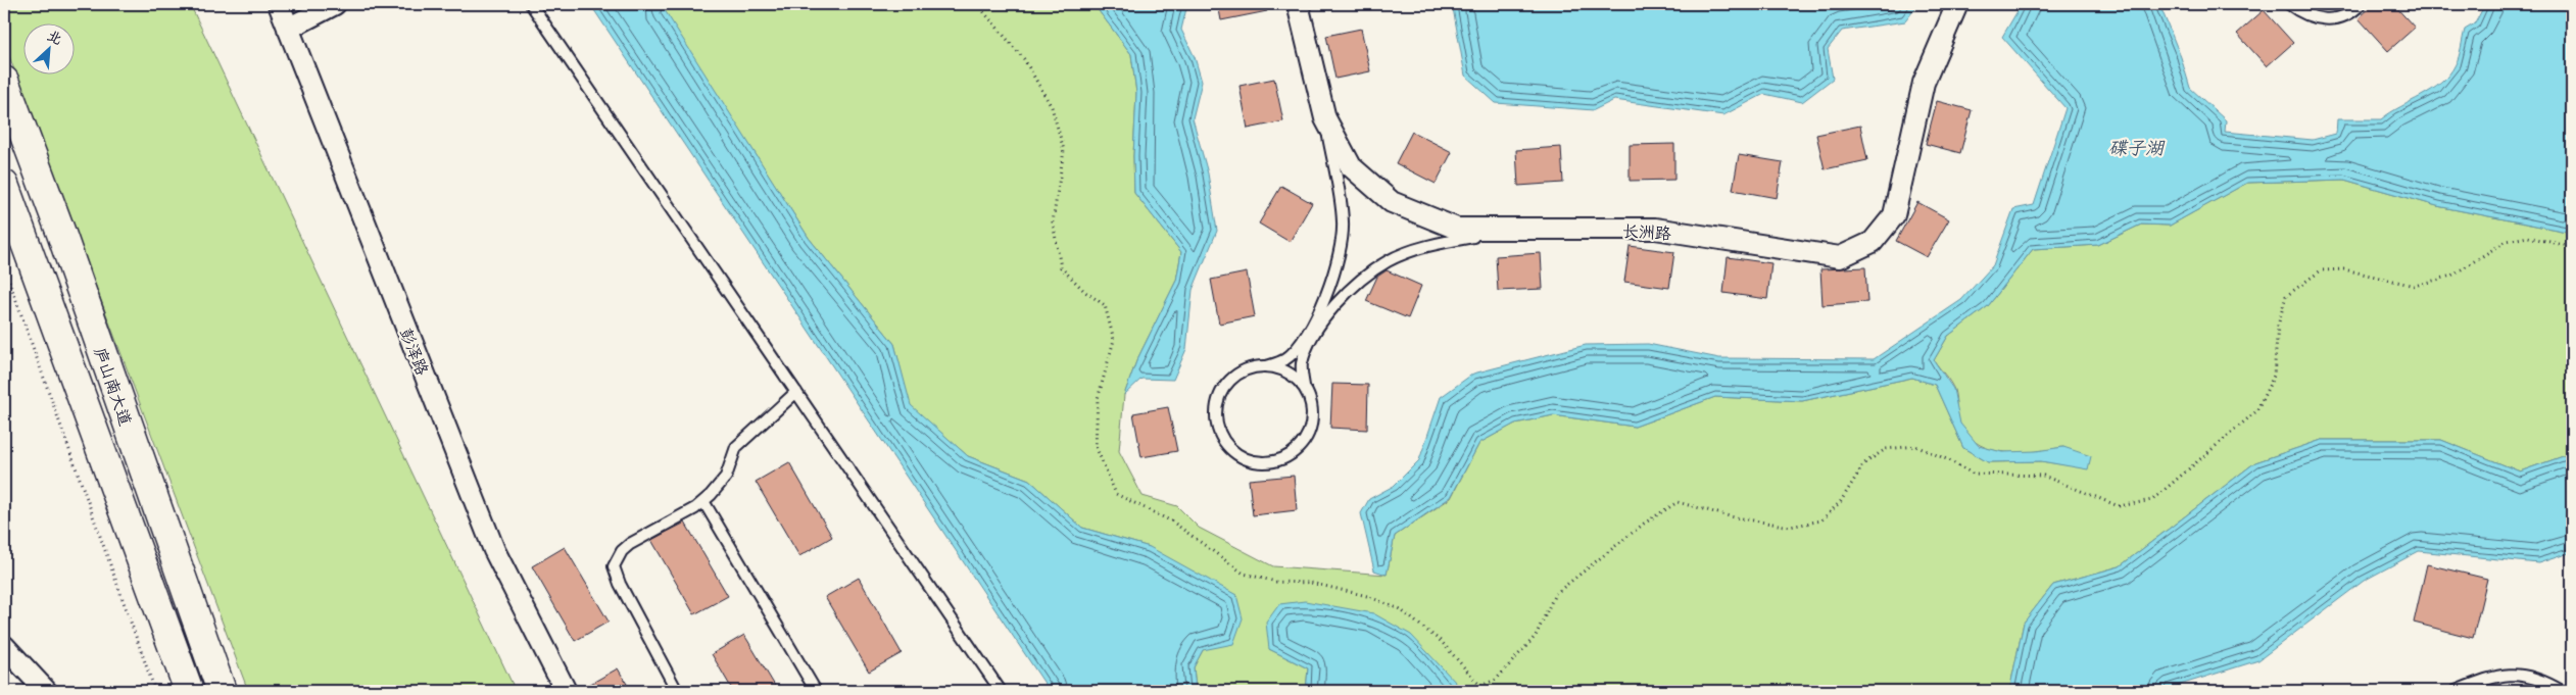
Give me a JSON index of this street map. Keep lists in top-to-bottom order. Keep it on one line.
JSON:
{"streets":{"highway":["庐山南大道"],"street":["长洲路","彭泽路"]},"water":["碟子湖"],"north":"top right"}
